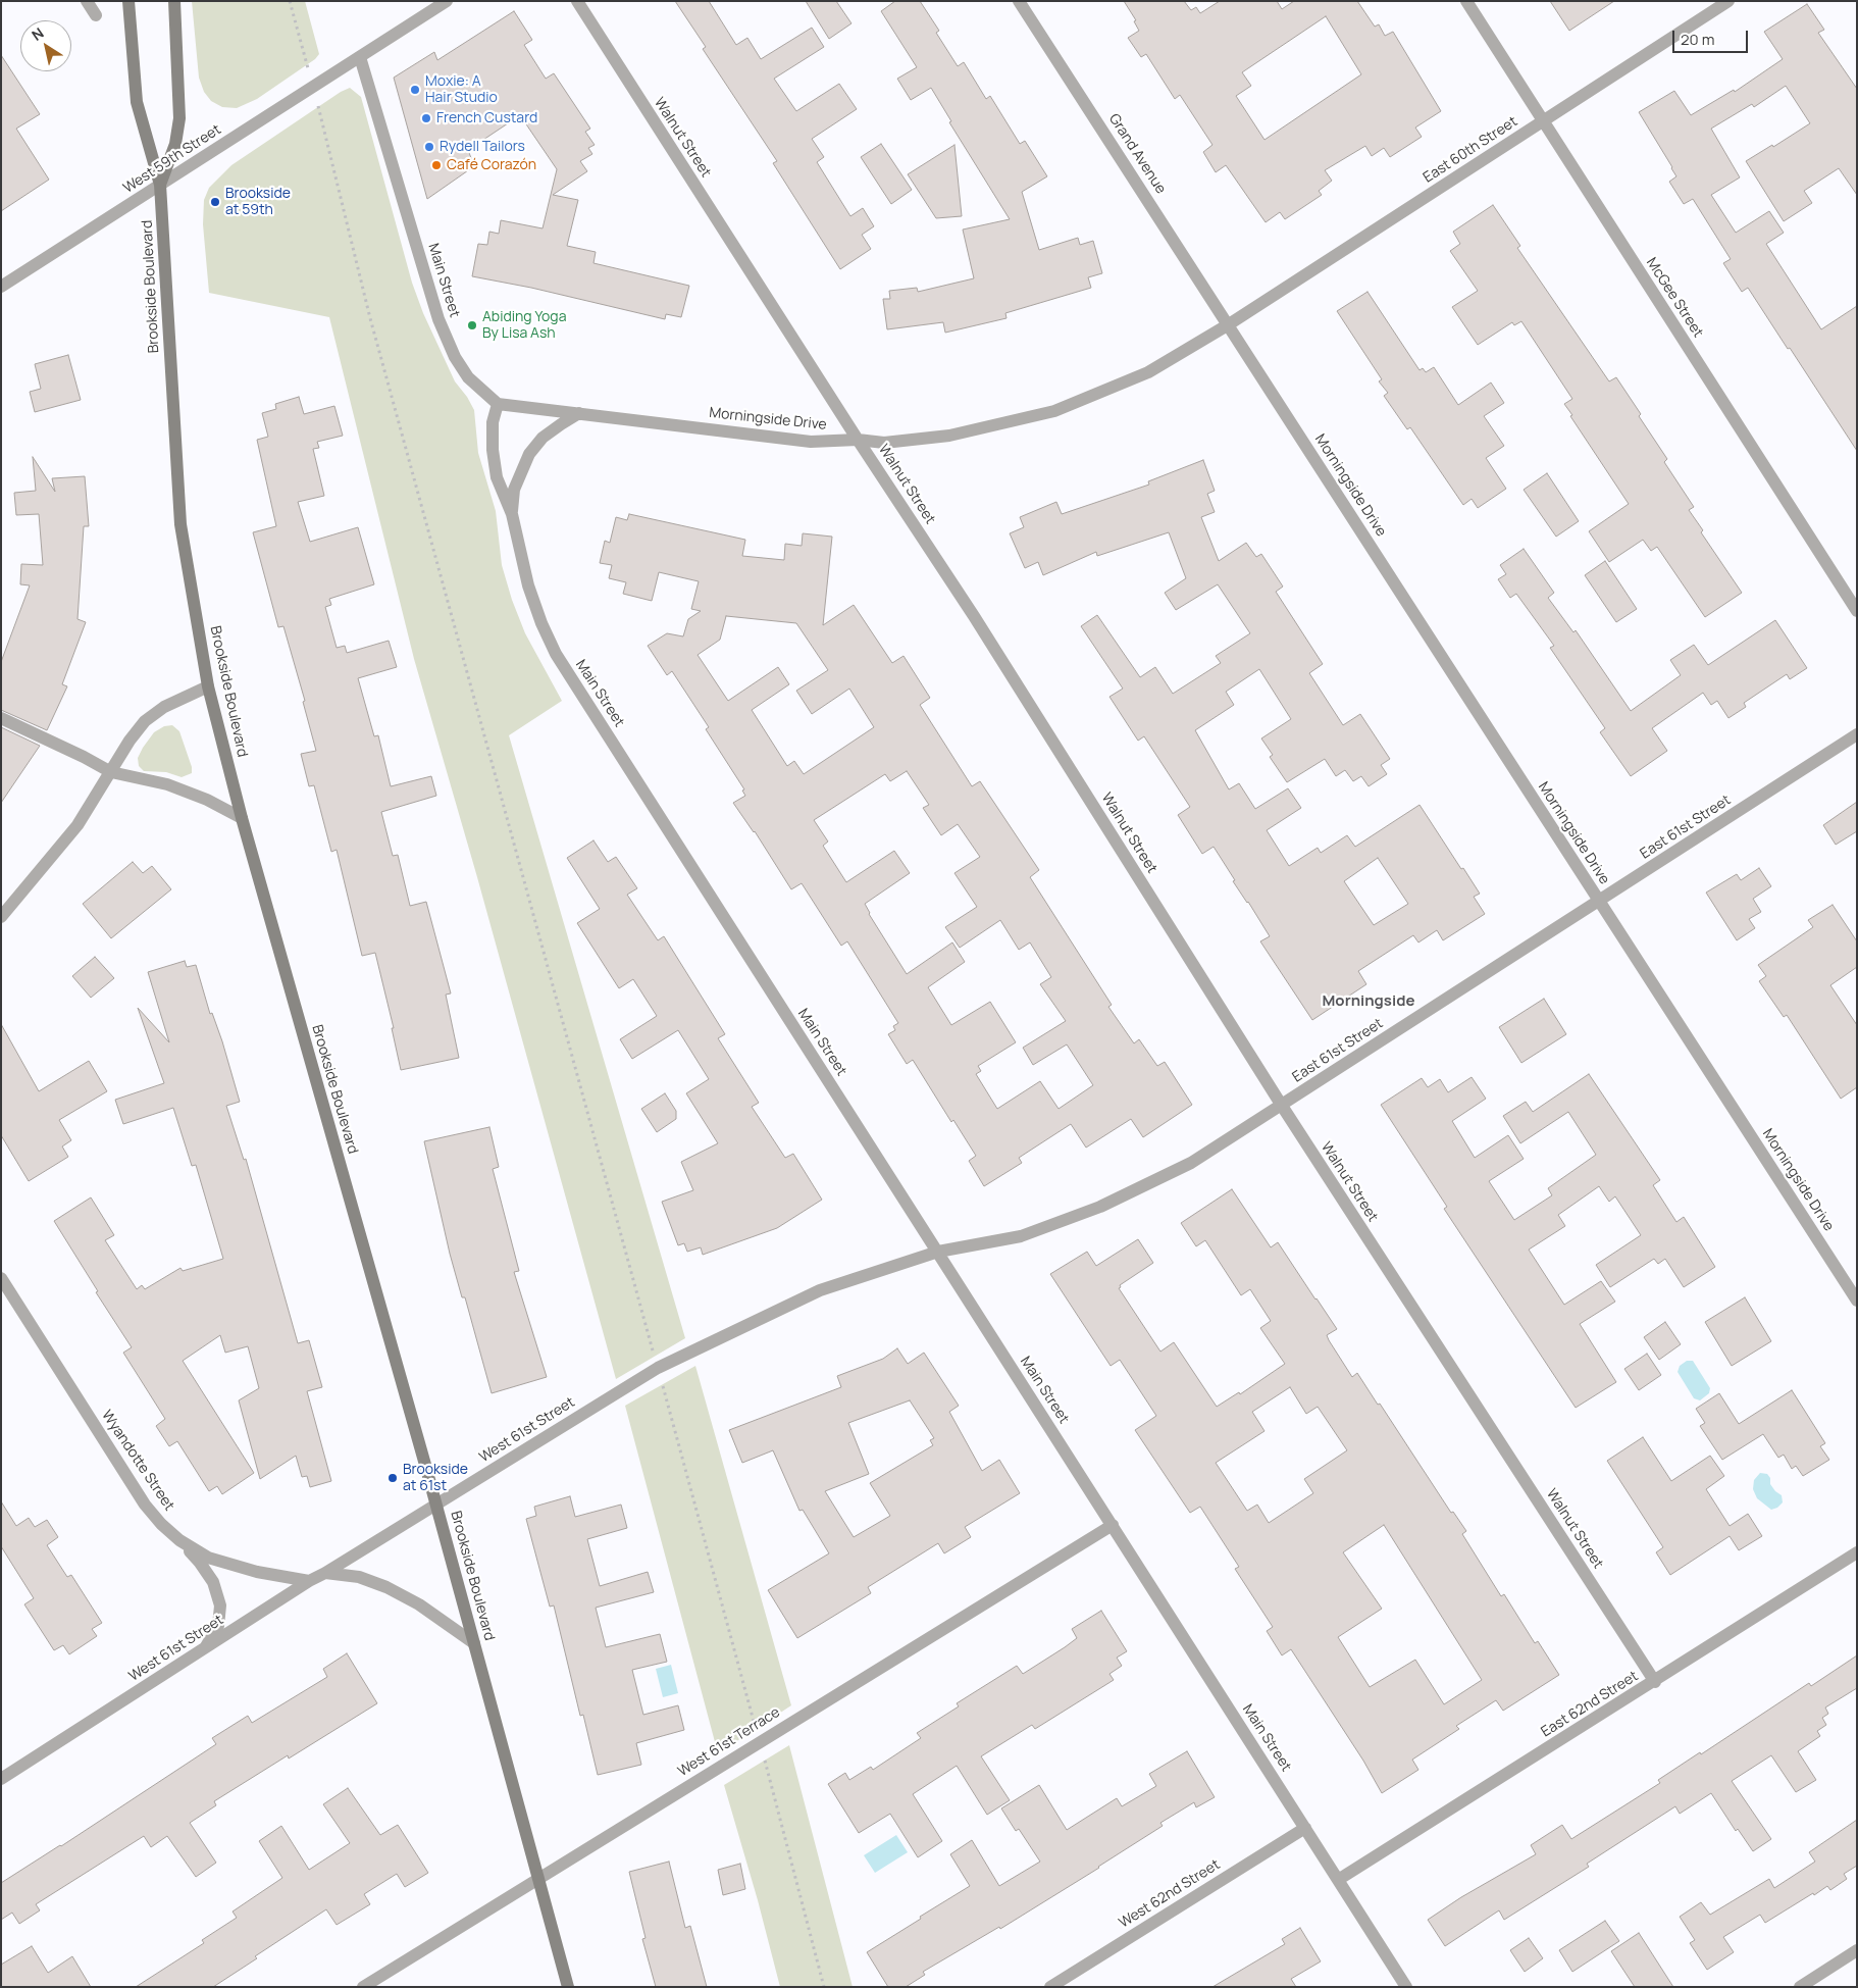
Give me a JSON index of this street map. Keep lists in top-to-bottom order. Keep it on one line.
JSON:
{"streets":{"main road":["Brookside Boulevard"],"street":["Walnut Street","East 60th Street","Grand Avenue","West 59th Street","Main Street","McGee Street","Morningside Drive","East 61st Street","West 61st Street","Wyandotte Street","East 62nd Street","West 61st Terrace","West 62nd Street"]},"crossings":[["Walnut Street","Morningside Drive"],["Walnut Street","East 61st Street"],["Walnut Street","East 62nd Street"],["East 60th Street","Grand Avenue"],["East 60th Street","McGee Street"],["East 60th Street","Morningside Drive"],["Grand Avenue","Morningside Drive"],["West 59th Street","Main Street"],["West 59th Street","Brookside Boulevard"],["Main Street","Morningside Drive"],["Main Street","East 61st Street"],["Main Street","West 61st Street"],["Main Street","East 62nd Street"],["Main Street","West 61st Terrace"],["Main Street","West 62nd Street"],["Brookside Boulevard","West 61st Street"],["Brookside Boulevard","West 61st Terrace"],["Morningside Drive","East 61st Street"],["East 61st Street","West 61st Street"],["West 61st Street","Wyandotte Street"]],"districts":["Morningside"],"places":["Moxie: A Hair Studio","French Custard","Rydell Tailors","Café Corazón","Brookside at 59th","Abiding Yoga By Lisa Ash","Brookside at 61st"],"scale_bar":"20 m","north":"top left"}
